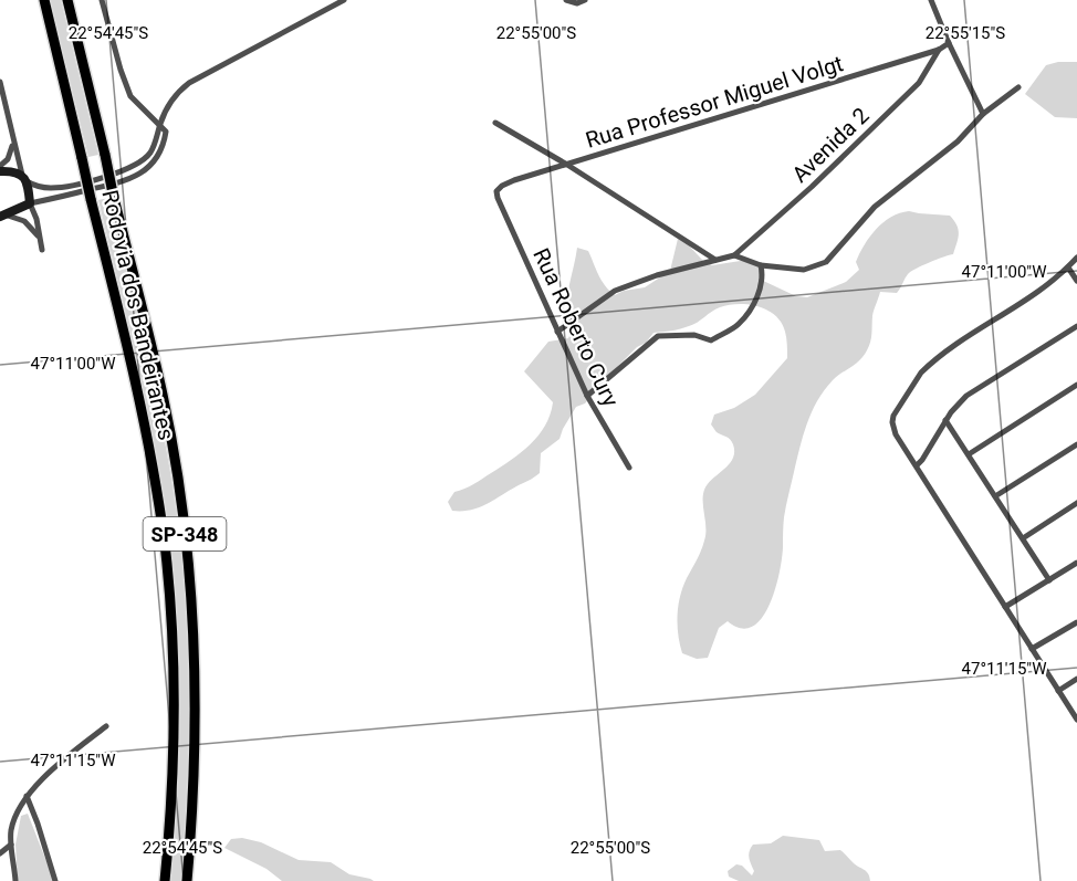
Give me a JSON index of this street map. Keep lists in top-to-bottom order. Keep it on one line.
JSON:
{"streets":{"highway":["Rodovia dos Bandeirantes","SP-348"],"street":["Rua Professor Miguel Volgt","Avenida 2","Rua Roberto Cury"]},"crossings":[["Rua Professor Miguel Volgt","Avenida 2"],["Rua Professor Miguel Volgt","Rua Roberto Cury"]],"coordinates":["22°54'45\"S","22°55'00\"S","22°55'15\"S","47°11'00\"W","47°11'15\"W"]}
